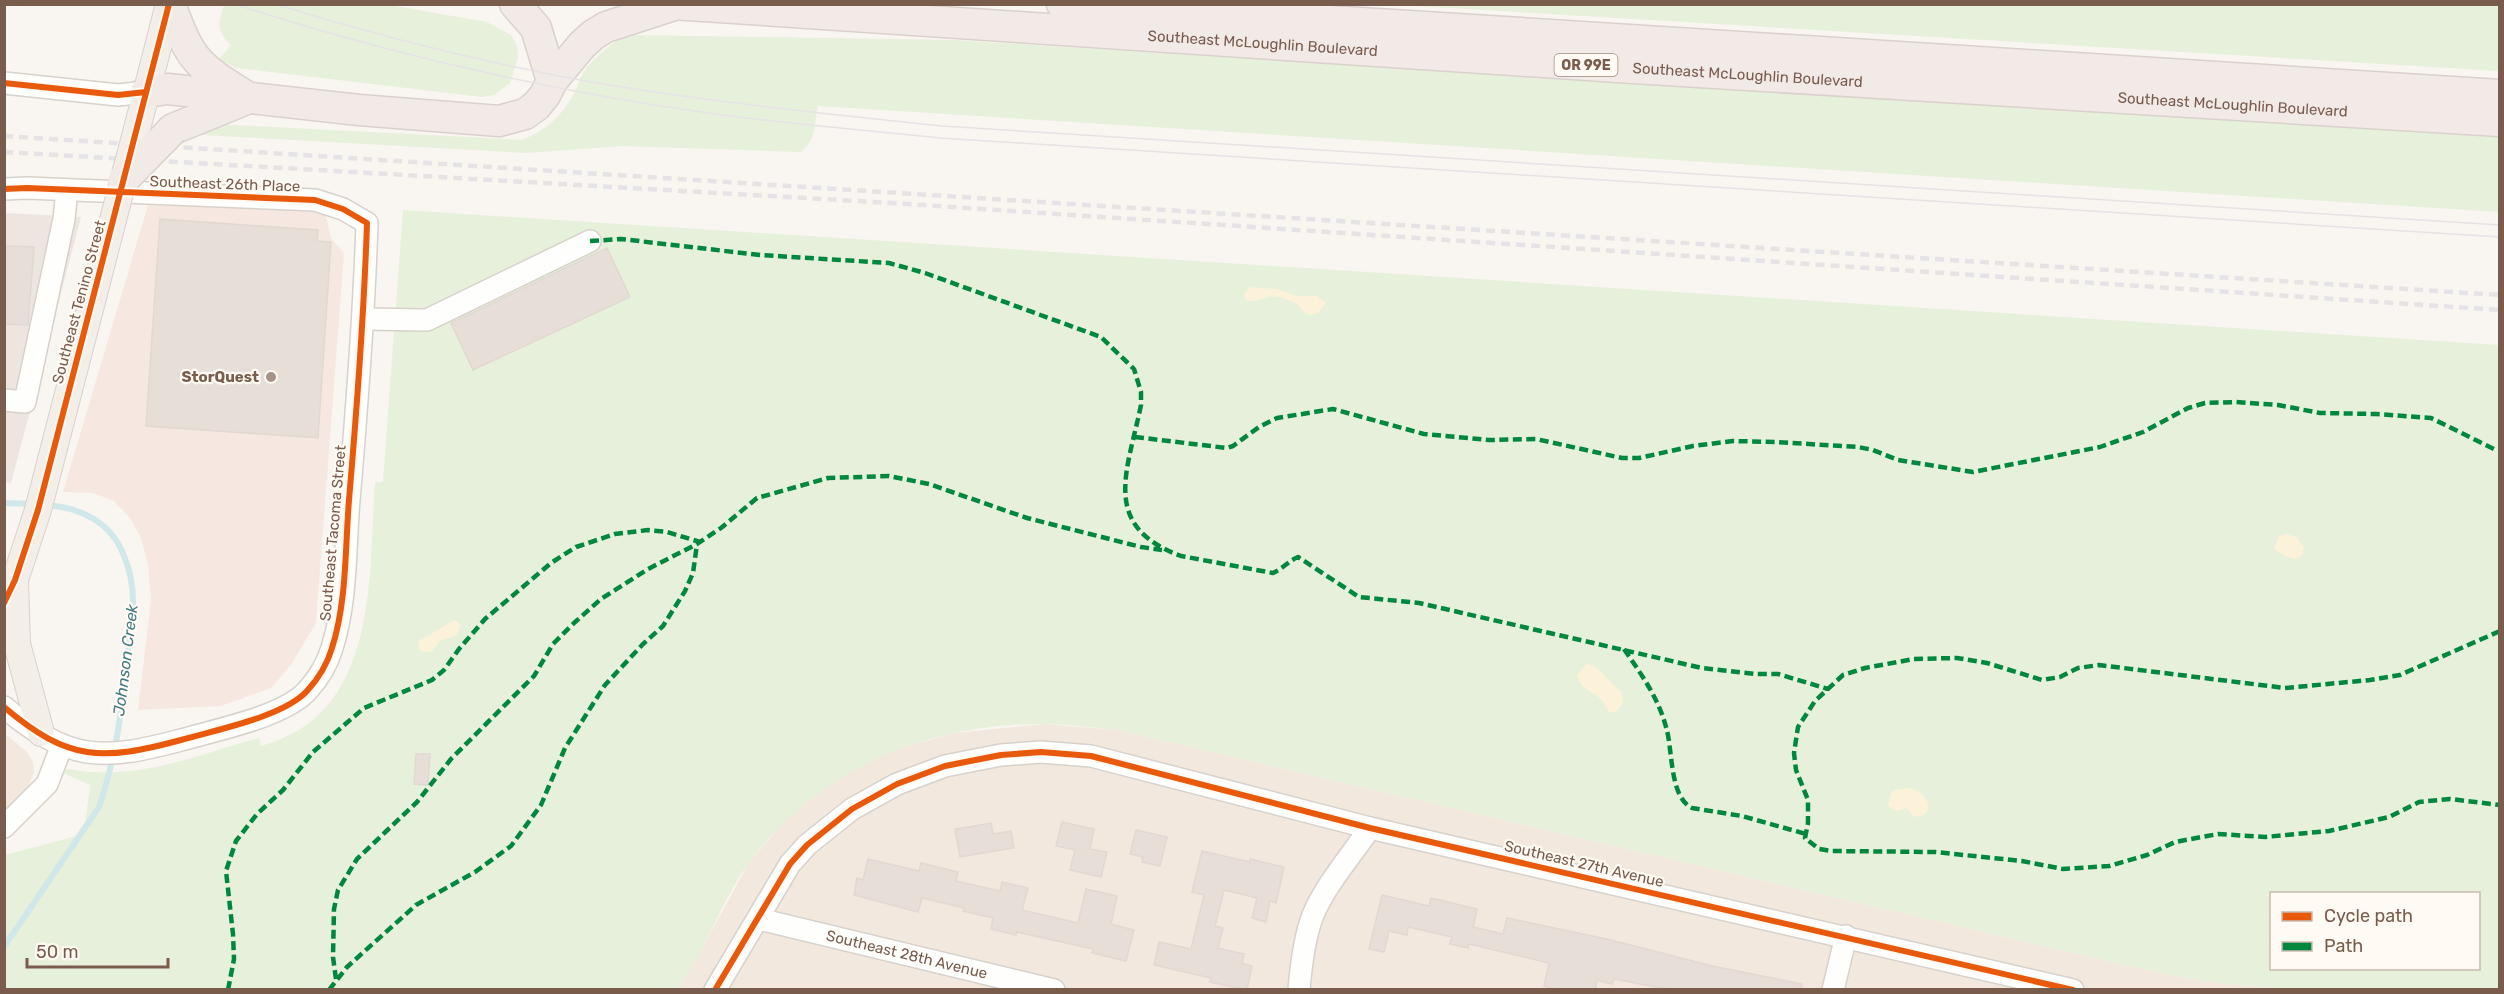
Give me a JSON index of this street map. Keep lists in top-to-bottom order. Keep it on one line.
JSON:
{"streets":{"highway":["Southeast McLoughlin Boulevard","OR 99E"],"main road":["Southeast Tenino Street"],"street":["Southeast 26th Place","Southeast Tacoma Street","Southeast 27th Avenue","Southeast 28th Avenue"]},"crossings":[["Southeast 26th Place","Southeast Tacoma Street"],["Southeast 27th Avenue","Southeast 28th Avenue"]],"water":["Johnson Creek"],"places":["StorQuest"],"legend":["Cycle path","Path"],"scale_bar":"50 m"}
